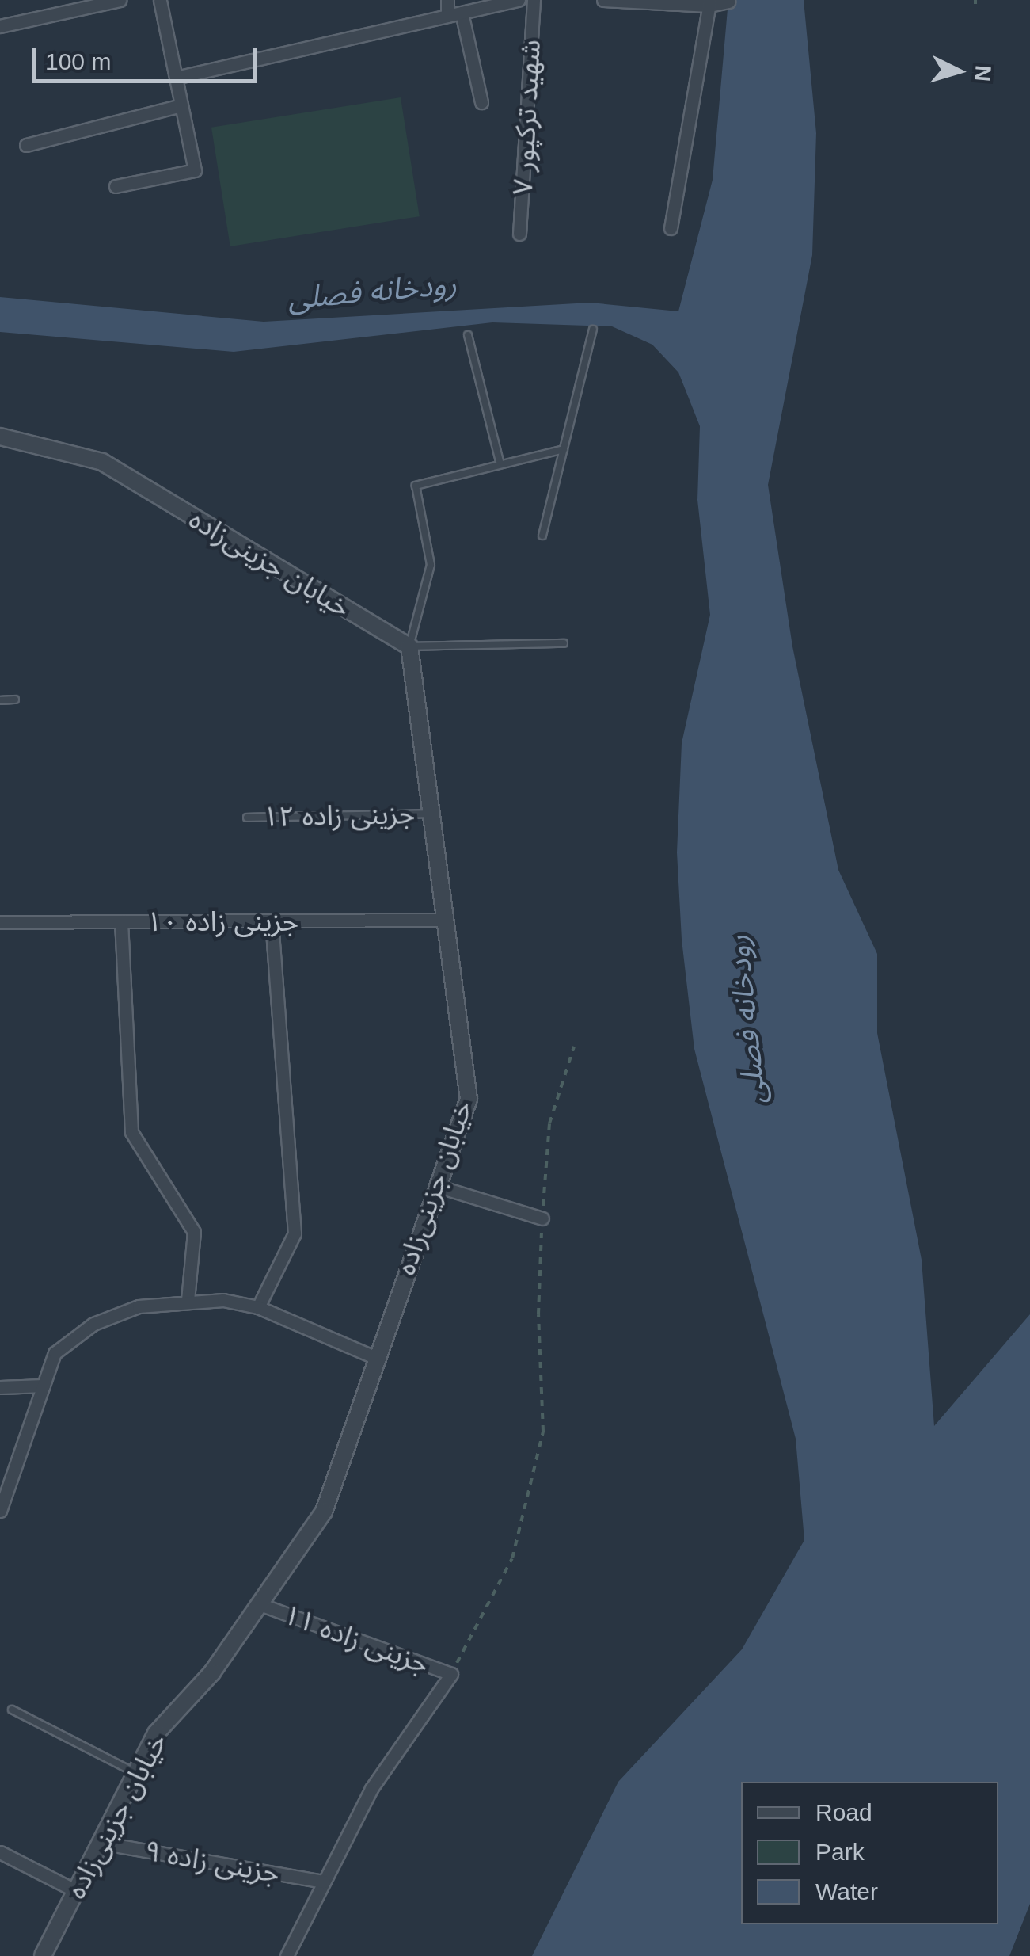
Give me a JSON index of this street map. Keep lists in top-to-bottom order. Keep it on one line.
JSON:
{"streets":{"street":["شهید ترکپور ۷","خیابان جزینی‌زاده","جزینی زاده ۱۰","جزینی زاده ۱۱","جزینی زاده ۹"],"lane":["جزینی زاده ۱۲"]},"crossings":[["خیابان جزینی‌زاده","جزینی زاده ۱۲"],["خیابان جزینی‌زاده","جزینی زاده ۱۰"],["خیابان جزینی‌زاده","جزینی زاده ۱۱"],["خیابان جزینی‌زاده","جزینی زاده ۹"]],"water":["رودخانه فصلی"],"legend":["Road","Park","Water"],"scale_bar":"100 m","north":"right"}
